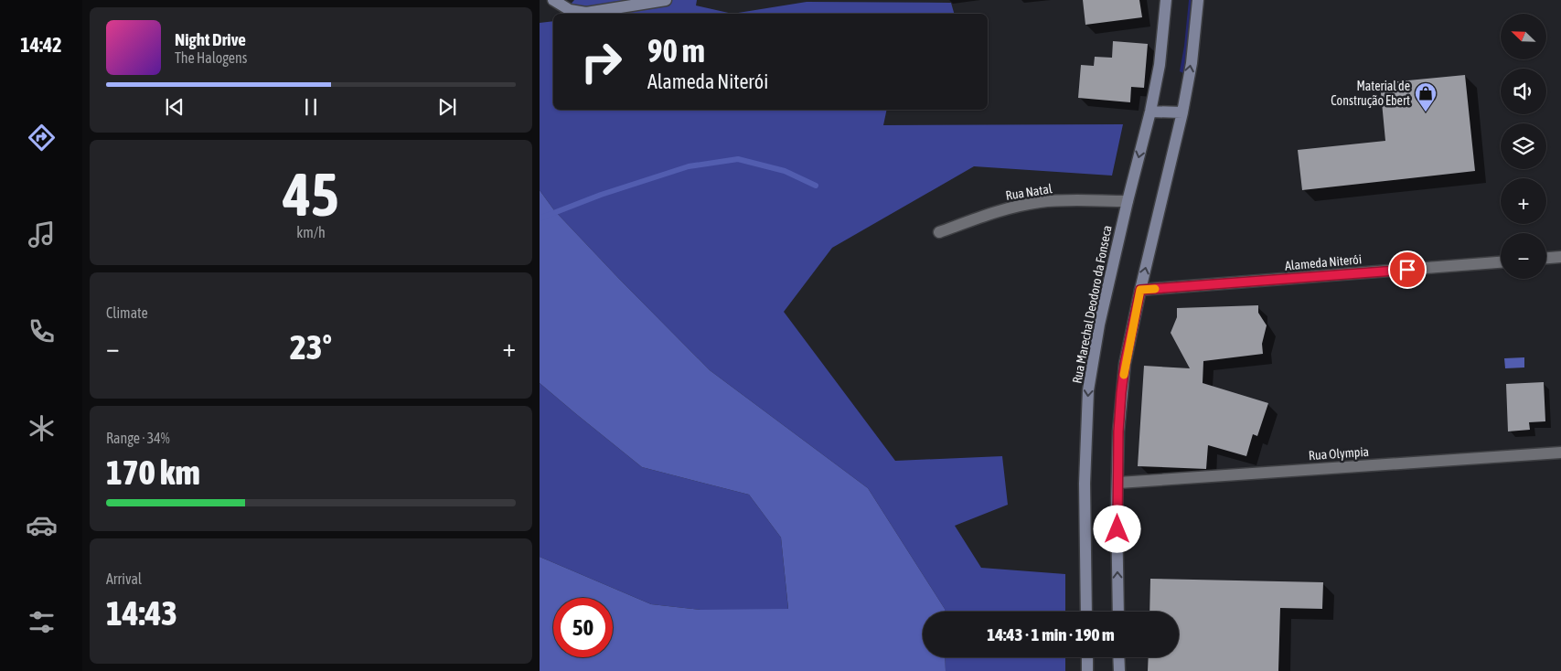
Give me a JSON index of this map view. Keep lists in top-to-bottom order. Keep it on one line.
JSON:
{"streets":{"main road":["Rua Marechal Deodoro da Fonseca"],"street":["Rua Natal","Alameda Niterói","Rua Olympia"]},"crossings":[["Rua Natal","Rua Marechal Deodoro da Fonseca"]],"places":{"shop":["Material de Construção Ebert"]},"north":"top left","page":{"tabs":"14:42","map_buttons":["+","−"],"turn":["90 m","Alameda Niterói"],"song":["Night Drive","The Halogens"],"tile":[["45","km/h"],"Climate",["Range · 34%","170 km"],["Arrival","14:43"]],"heat":["−","23°","+"],"limit":"50","trip":"14:43 · 1 min · 190 m"}}
